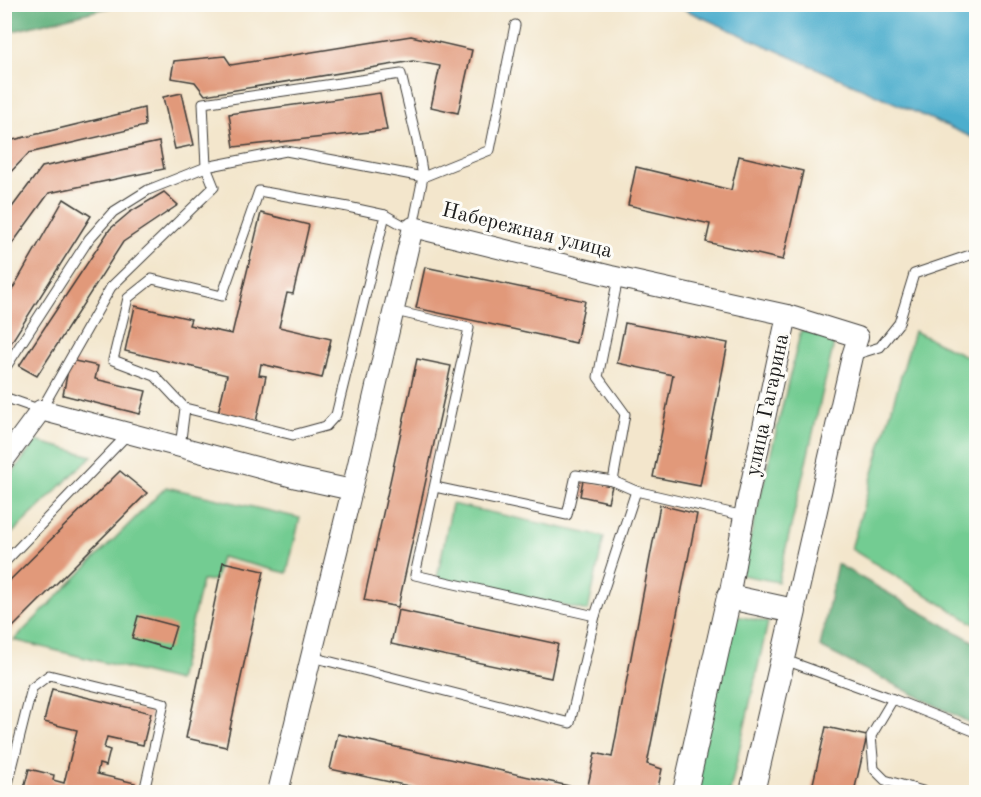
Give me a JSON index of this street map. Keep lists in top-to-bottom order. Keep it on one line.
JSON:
{"streets":{"street":["Набережная улица","улица Гагарина"]},"crossings":[["Набережная улица","улица Гагарина"]]}
